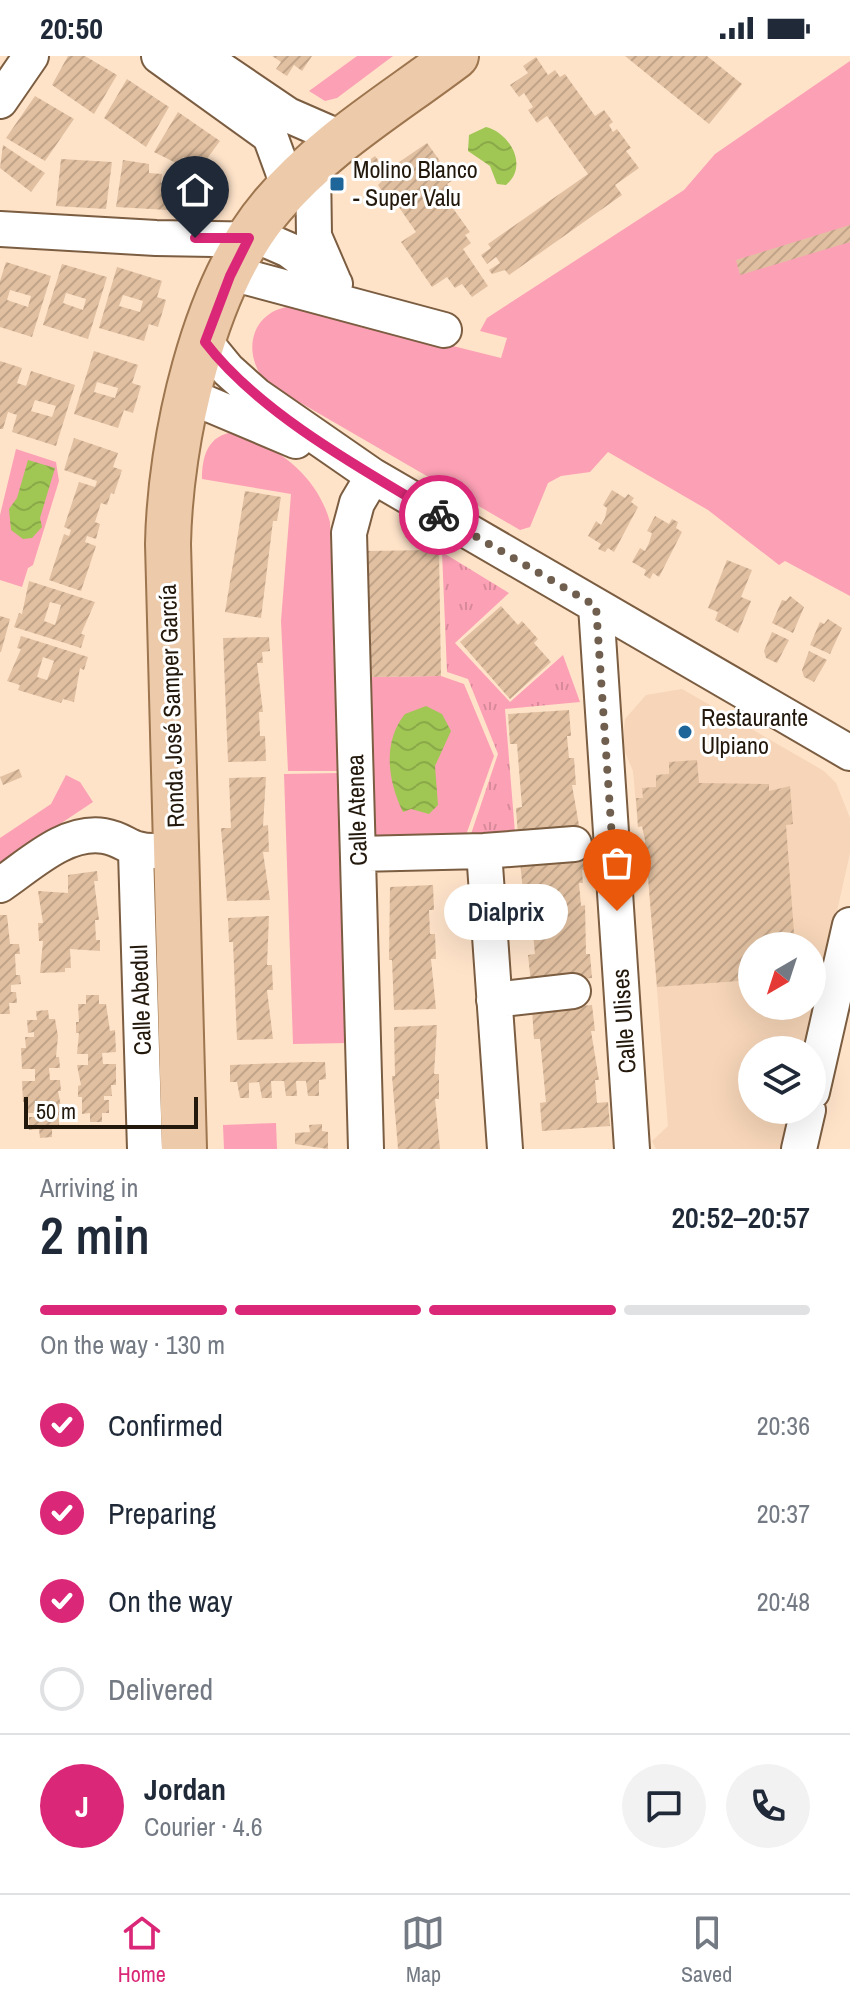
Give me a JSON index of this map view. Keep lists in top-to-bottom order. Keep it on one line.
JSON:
{"streets":{"main road":["Ronda José Samper García"],"street":["Calle Atenea","Calle Abedul","Calle Ulises"]},"crossings":[["Ronda José Samper García","Calle Abedul"]],"places":{"transit":["Molino Blanco - Super Valu"],"other":["Restaurante Ulpiano","Dialprix"]},"scale_bar":"50 m","north":"bottom left","page":{"status":"20:50","bubble":"Dialprix","scale":"50 m","heading":["2 min","Arriving in","20:52–20:57"],"panel":["Jordan","Courier · 4.6"],"bar":"On the way · 130 m","list":[["Confirmed","20:36"],["Preparing","20:37"],["On the way","20:48"],"Delivered"],"round":"J","tabs":["Home","Map","Saved"]}}
